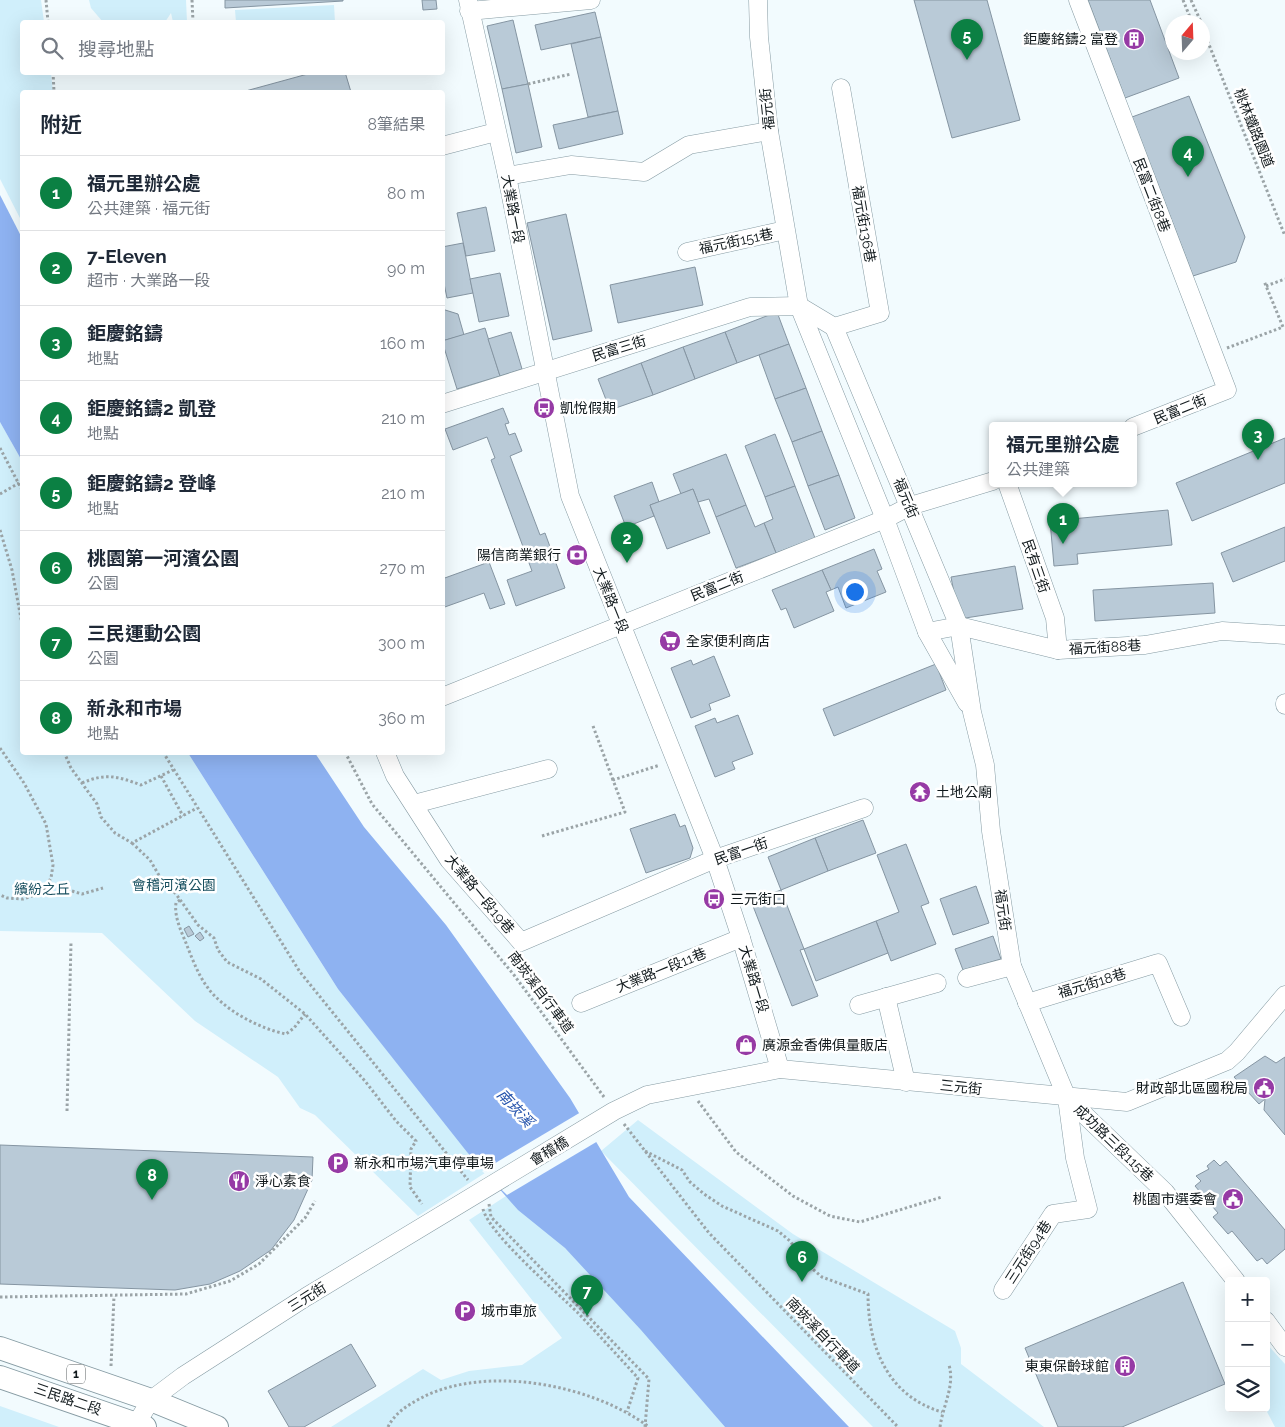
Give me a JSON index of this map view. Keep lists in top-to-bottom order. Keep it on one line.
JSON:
{"streets":{"main road":["1","三民路二段"],"street":["福元街","民富二街8巷","大業路一段","福元街136巷","福元街151巷","民富三街","民富二街","民有三街","福元街88巷","民富一街","大業路一段19巷","大業路一段11巷","福元街18巷","三元街","成功路三段115巷","會稽橋","三元街94巷"],"path":["桃林鐵路園道","南崁溪自行車道"]},"crossings":[["福元街","福元街136巷"],["福元街","福元街151巷"],["福元街","民富三街"],["福元街","民富二街"],["福元街","福元街88巷"],["福元街","福元街18巷"],["福元街","三元街"],["福元街","成功路三段115巷"],["福元街","三元街94巷"],["民富二街8巷","民富二街"],["大業路一段","民富三街"],["大業路一段","民富二街"],["大業路一段","民富一街"],["大業路一段","大業路一段11巷"],["大業路一段","三元街"],["民有三街","福元街88巷"],["民富一街","大業路一段19巷"],["南崁溪自行車道","三元街"],["南崁溪自行車道","會稽橋"],["三元街","成功路三段115巷"],["三元街","會稽橋"],["三元街","三元街94巷"],["三元街","1"],["三元街","三民路二段"],["成功路三段115巷","三元街94巷"],["1","三民路二段"]],"water":["南崁溪"],"parks":["會稽河濱公園","繽紛之丘"],"places":{"building":["鉅慶銘鑄2 富登","東東保齡球館"],"bus stop":["凱悅假期","三元街口"],"bank":["陽信商業銀行"],"supermarket":["全家便利商店"],"temple":["土地公廟"],"shop":["廣源金香佛俱量販店"],"public building":["財政部北區國稅局","桃園市選委會"],"parking":["新永和市場汽車停車場","城市車旅"],"restaurant":["淨心素食"]},"north":"top","page":{"pins":["5","4","3","1","2","8","6","7"],"search":"搜尋地點","heading":["附近","8筆結果"],"list":[{"mark":"1","name":"福元里辦公處","note":"公共建築 · 福元街","value":"80 m"},{"mark":"2","name":"7-Eleven","note":"超市 · 大業路一段","value":"90 m"},{"mark":"3","name":"鉅慶銘鑄","note":"地點","value":"160 m"},{"mark":"4","name":"鉅慶銘鑄2 凱登","note":"地點","value":"210 m"},{"mark":"5","name":"鉅慶銘鑄2 登峰","note":"地點","value":"210 m"},{"mark":"6","name":"桃園第一河濱公園","note":"公園","value":"270 m"},{"mark":"7","name":"三民運動公園","note":"公園","value":"300 m"},{"mark":"8","name":"新永和市場","note":"地點","value":"360 m"}],"popup":["福元里辦公處","公共建築"],"map_buttons":["+","−"]}}
